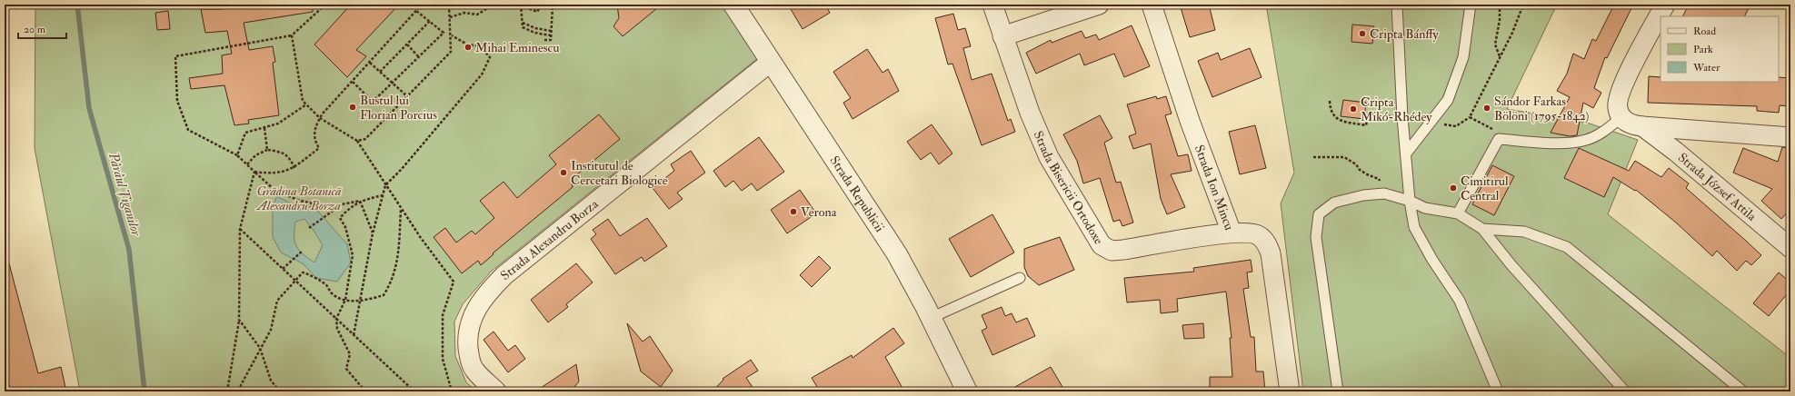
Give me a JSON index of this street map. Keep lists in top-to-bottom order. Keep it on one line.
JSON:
{"streets":{"street":["Strada Ion Mincu","Strada Bisericii Ortodoxe","Strada József Attila","Strada Republicii","Strada Alexandru Borza"]},"crossings":[["Strada Ion Mincu","Strada Bisericii Ortodoxe"],["Strada Republicii","Strada Alexandru Borza"]],"water":["Pârâul Țiganilor"],"parks":["Grădina Botanică Alexandru Borza"],"places":["Cripta Bánffy","Mihai Eminescu","Bustul lui Florian Porcius","Sándor Farkas Bölöni (1795-1842)","Cripta Mikó-Rhédey","Institutul de Cercetari Biologice","Cimitirul Central","Verona"],"legend":["Road","Park","Water"],"scale_bar":"20 m"}
